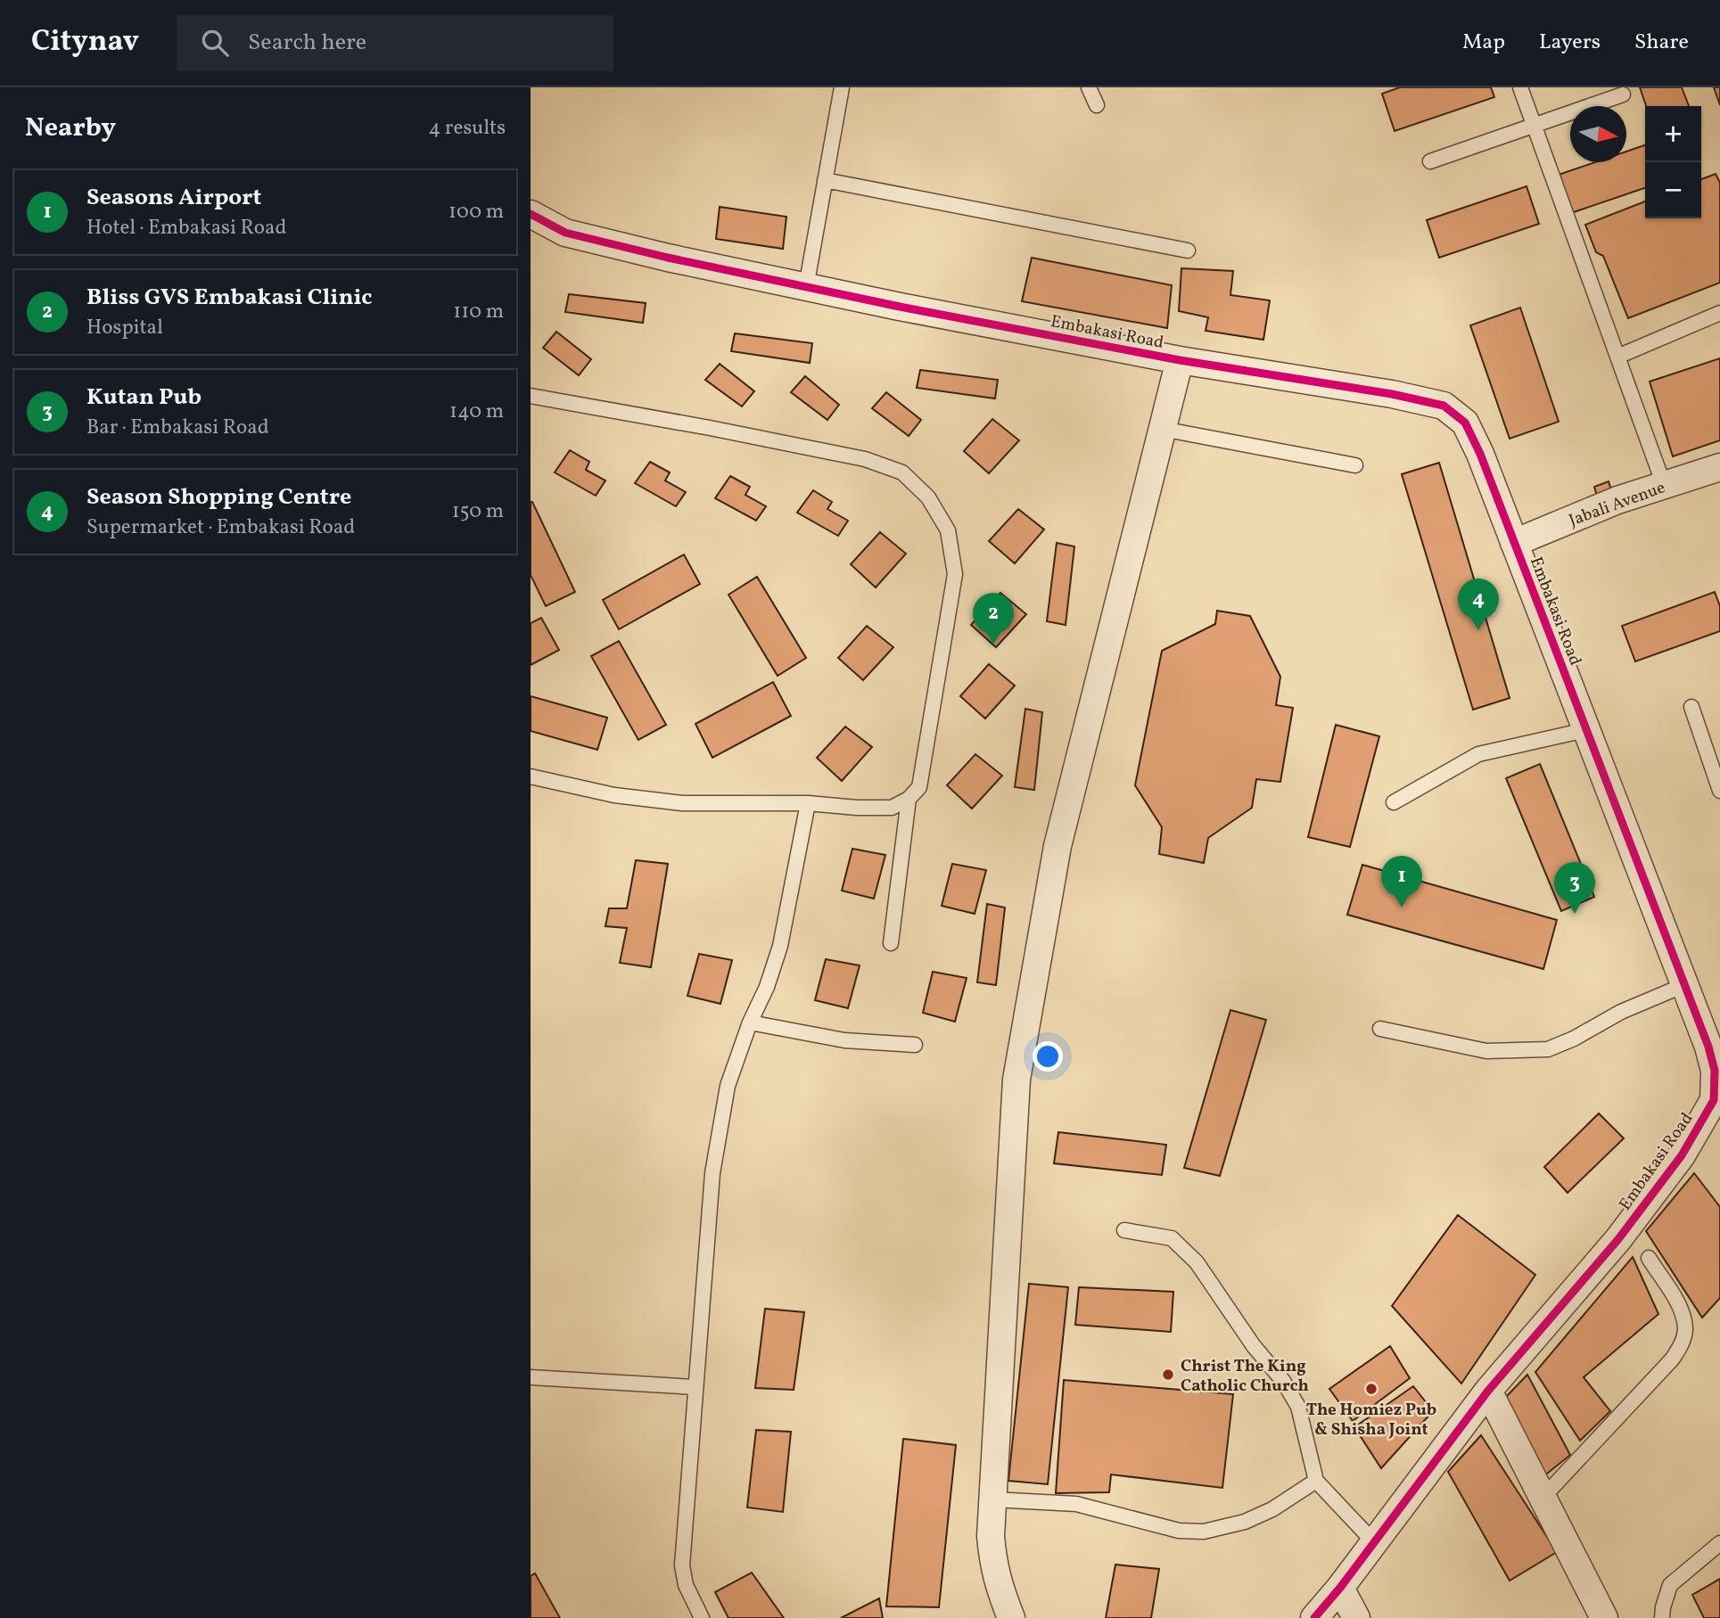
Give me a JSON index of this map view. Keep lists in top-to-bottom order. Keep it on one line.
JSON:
{"streets":{"street":["Embakasi Road","Jabali Avenue"]},"crossings":[["Embakasi Road","Jabali Avenue"]],"places":["Christ The King Catholic Church","The Homiez Pub & Shisha Joint"],"north":"right","page":{"header":"Citynav","search":"Search here","nav":["Map","Layers","Share"],"heading":["Nearby","4 results"],"map_buttons":["+","−"],"list":[{"mark":"1","name":"Seasons Airport","note":"Hotel · Embakasi Road","value":"100 m"},{"mark":"2","name":"Bliss GVS Embakasi Clinic","note":"Hospital","value":"110 m"},{"mark":"3","name":"Kutan Pub","note":"Bar · Embakasi Road","value":"140 m"},{"mark":"4","name":"Season Shopping Centre","note":"Supermarket · Embakasi Road","value":"150 m"}],"pins":["4","2","1","3"]}}
